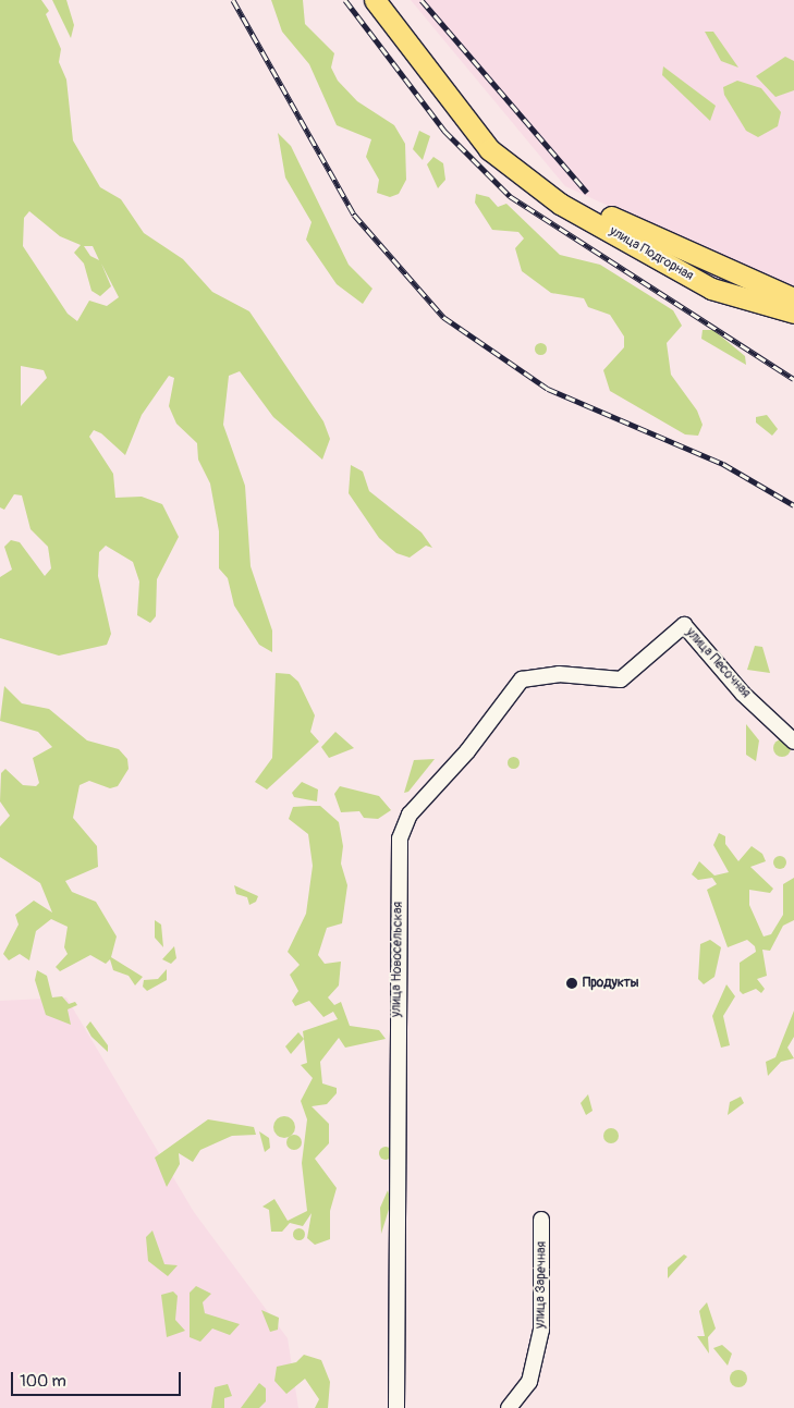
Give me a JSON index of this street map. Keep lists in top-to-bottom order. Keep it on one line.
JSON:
{"streets":{"main road":["улица Подгорная"],"street":["улица Песочная","улица Новосельская","улица Заречная"]},"crossings":[["улица Песочная","улица Новосельская"]],"places":["Продукты"],"scale_bar":"100 m"}
